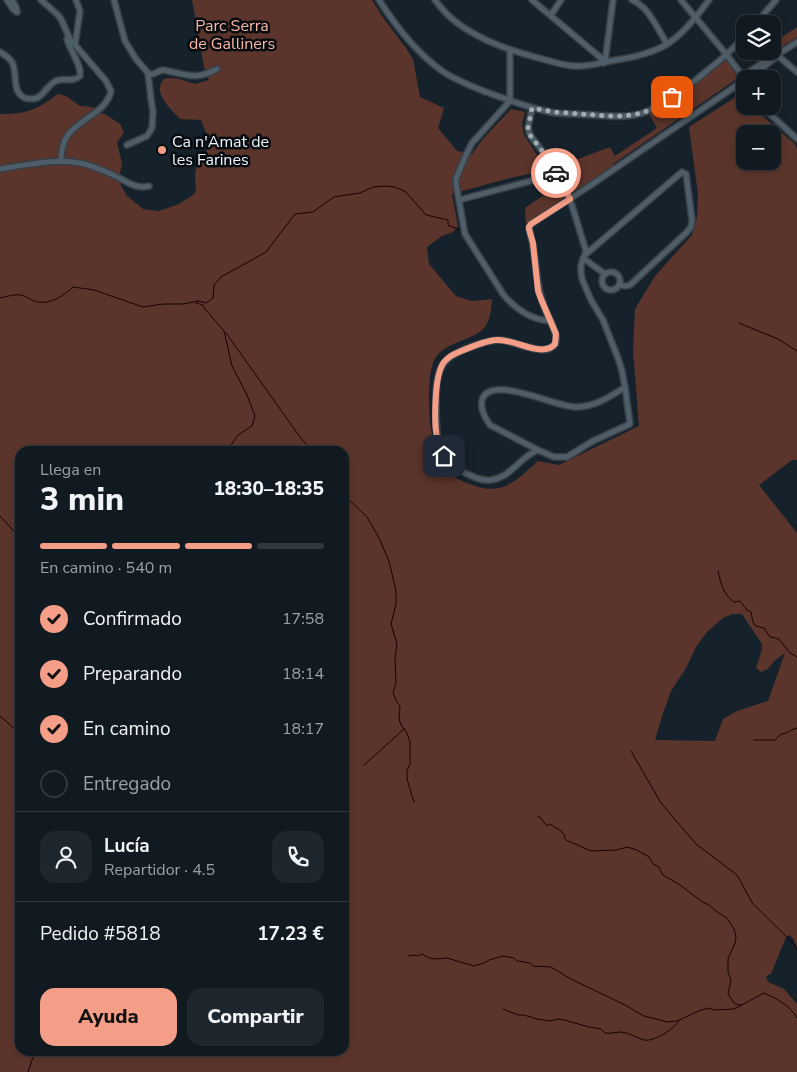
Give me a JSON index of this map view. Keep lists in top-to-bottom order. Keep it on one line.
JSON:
{"parks":["Parc Serra de Galliners"],"places":["Ca n'Amat de les Farines"],"page":{"map_buttons":["+","−"],"heading":["3 min","Llega en","18:30–18:35"],"panel":["Lucía","Repartidor · 4.5","Pedido #5818","17.23 €"],"bar":"En camino · 540 m","list":[["Confirmado","17:58"],["Preparando","18:14"],["En camino","18:17"],"Entregado"],"buttons":["Ayuda","Compartir"]}}
